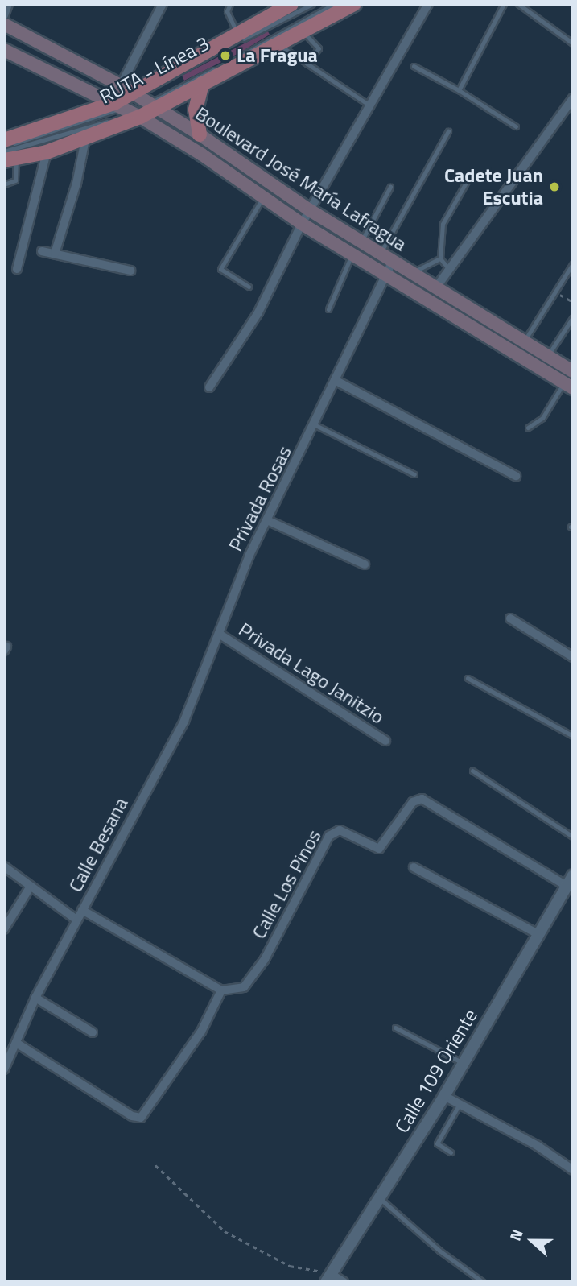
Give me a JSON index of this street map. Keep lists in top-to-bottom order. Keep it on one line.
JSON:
{"streets":{"main road":["Boulevard José María Lafragua"],"street":["Privada Rosas","Privada Lago Janitzio","Calle Besana","Calle Los Pinos","Calle 109 Oriente"],"lane":["RUTA - Línea 3"]},"crossings":[["RUTA - Línea 3","Boulevard José María Lafragua"],["Boulevard José María Lafragua","Privada Rosas"],["Privada Rosas","Privada Lago Janitzio"],["Privada Rosas","Calle Besana"],["Privada Lago Janitzio","Calle Besana"],["Calle Los Pinos","Calle 109 Oriente"]],"places":["La Fragua","Cadete Juan Escutia"],"north":"left"}
